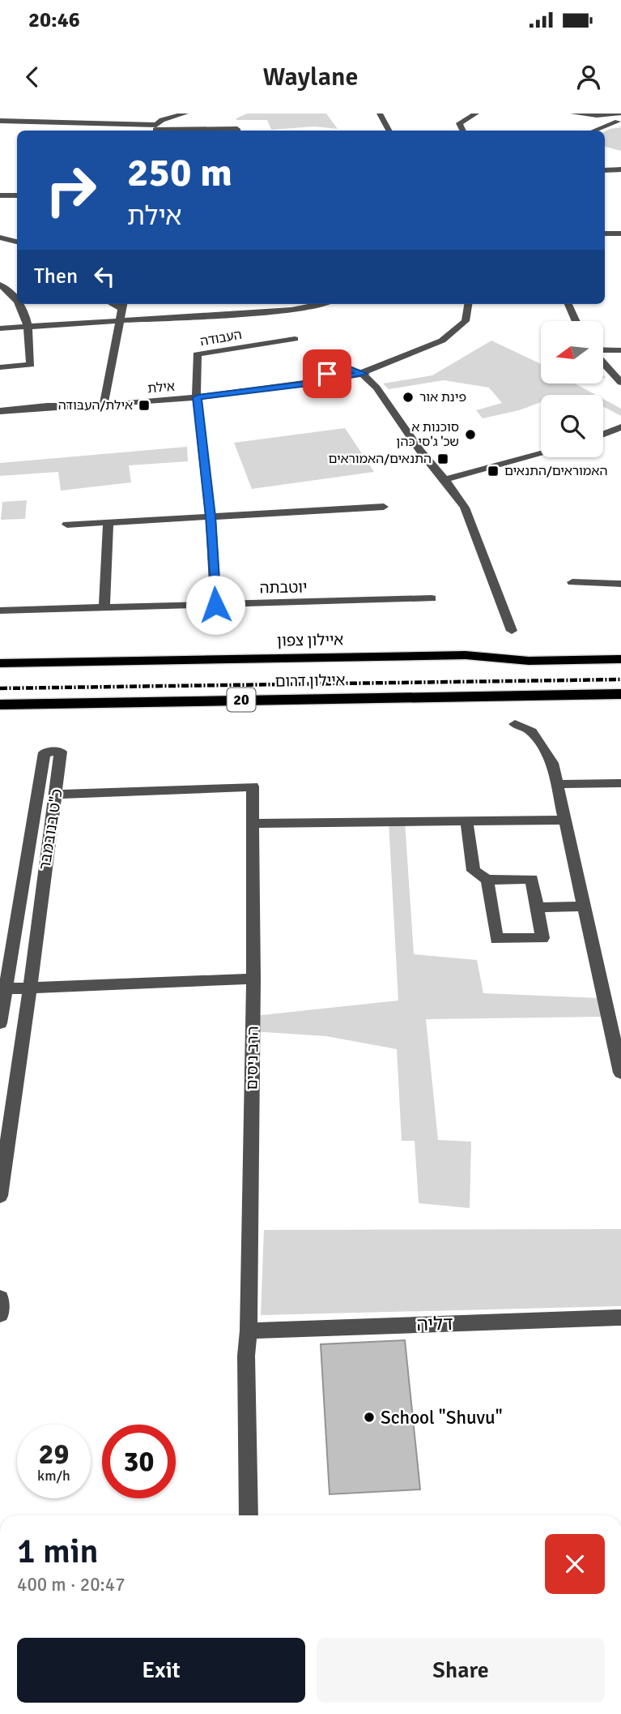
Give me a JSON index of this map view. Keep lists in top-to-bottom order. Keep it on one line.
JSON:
{"streets":{"highway":["איילון צפון","איילון דרום","20"],"street":["העבודה","אילת","יוטבתה","כ\"ט בנובמבר","הרב ניסים","דליה"]},"crossings":[["העבודה","אילת"],["העבודה","יוטבתה"],["כ\"ט בנובמבר","הרב ניסים"],["הרב ניסים","דליה"]],"places":{"other":["פינת אור","סוכנות א שכ' ג'סי כהן","School \"Shuvu\""],"transit":["אילת/העבודה","התנאים/האמוראים","האמוראים/התנאים"]},"north":"left","page":{"status":"20:46","header":"Waylane","turn":["250 m","אילת"],"then":"Then","speed":"29 km/h","limit":"30","heading":["1 min","400 m · 20:47"],"buttons":["Exit","Share"]}}
